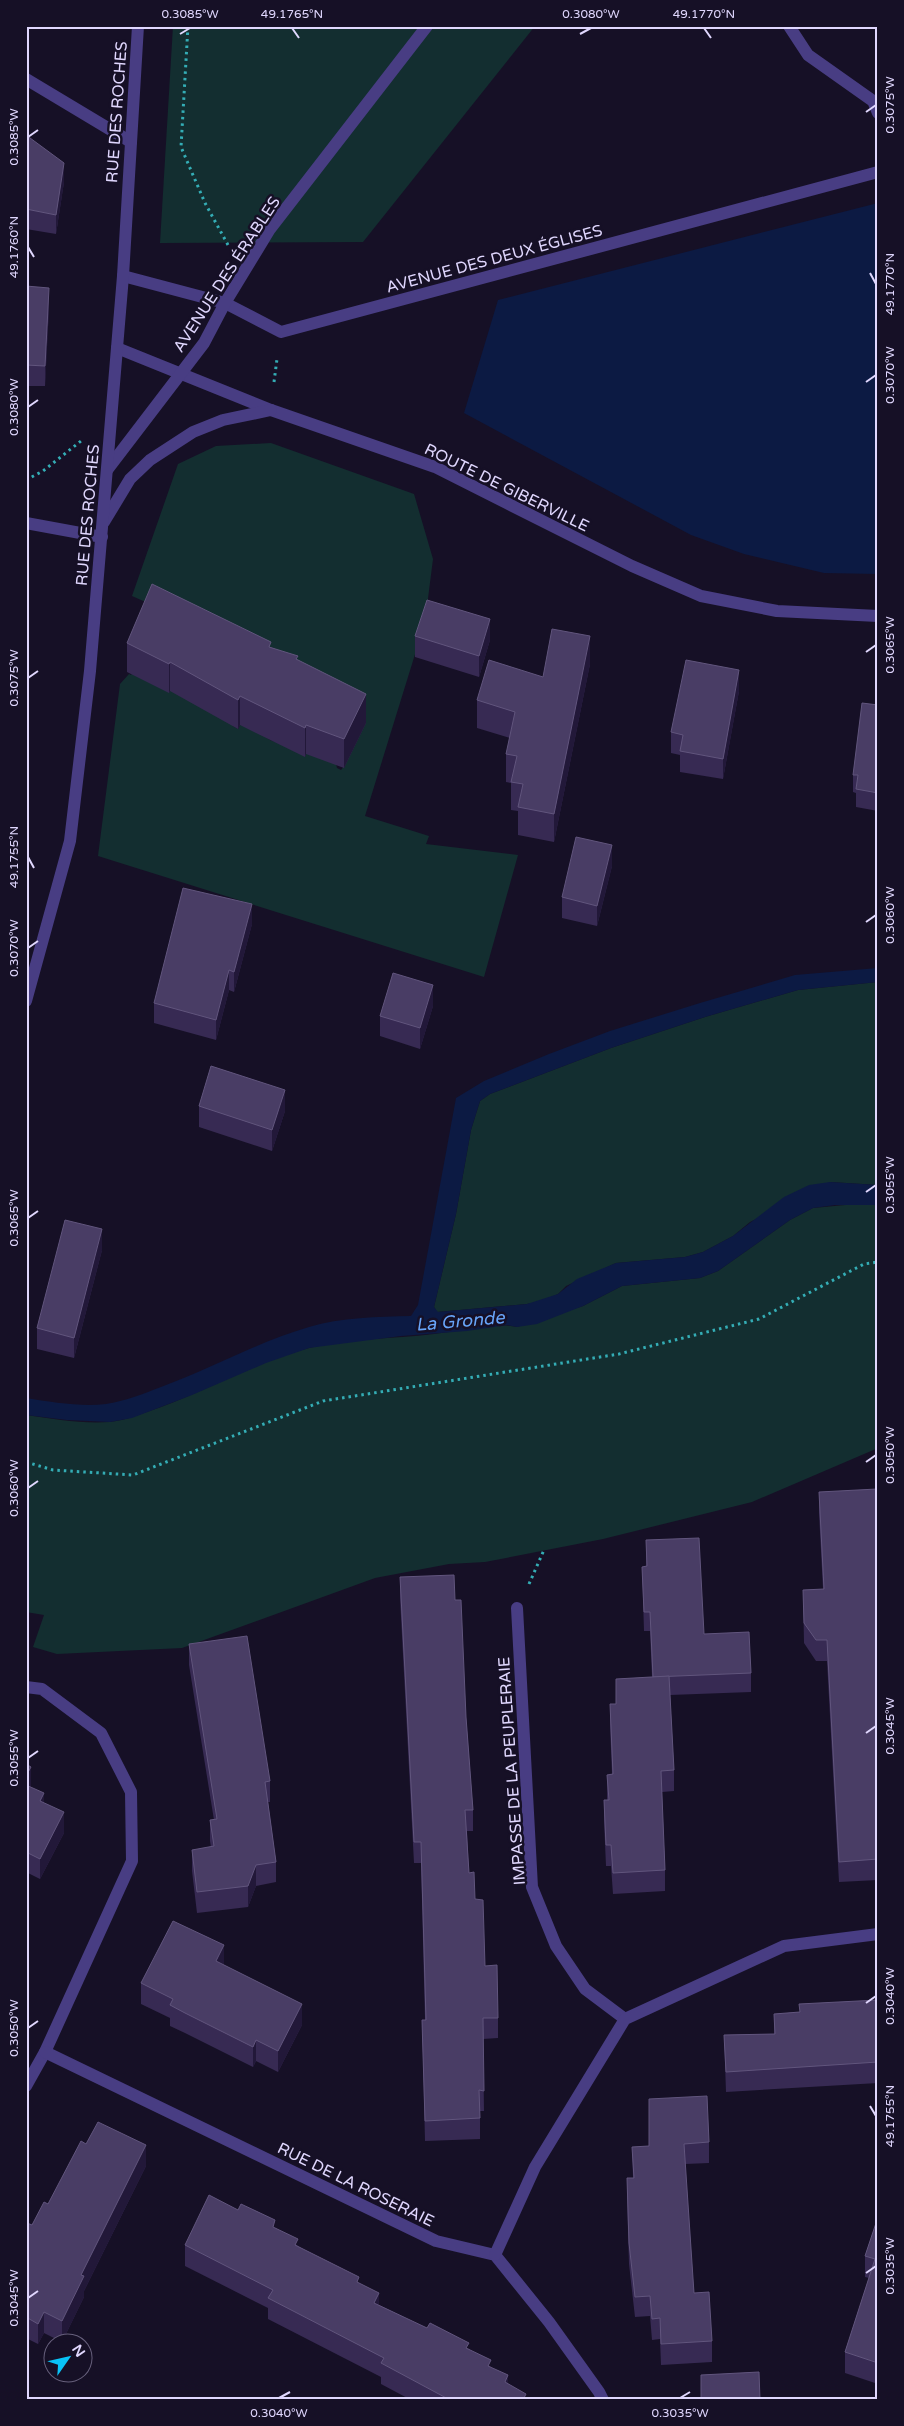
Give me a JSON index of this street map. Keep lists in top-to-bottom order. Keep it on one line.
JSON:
{"streets":{"street":["RUE DES ROCHES","AVENUE DES DEUX ÉGLISES","AVENUE DES ÉRABLES","ROUTE DE GIBERVILLE","IMPASSE DE LA PEUPLERAIE","RUE DE LA ROSERAIE"]},"crossings":[["RUE DES ROCHES","AVENUE DES ÉRABLES"],["RUE DES ROCHES","ROUTE DE GIBERVILLE"],["AVENUE DES ÉRABLES","ROUTE DE GIBERVILLE"]],"water":["La Gronde"],"north":"top right","coordinates":["0.3085°W","49.1765°N","0.3080°W","49.1770°N","0.3075°W","49.1760°N","0.3070°W","0.3065°W","49.1755°N","0.3060°W","0.3055°W","0.3050°W","0.3045°W","0.3040°W","0.3035°W"]}
